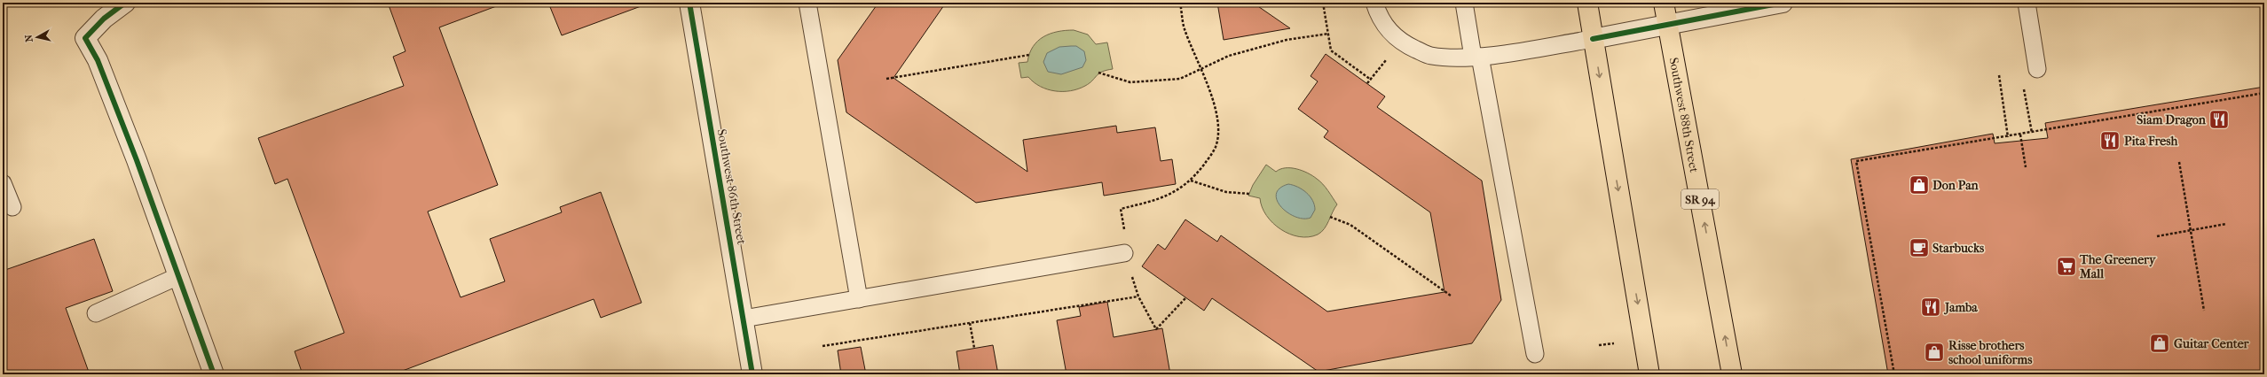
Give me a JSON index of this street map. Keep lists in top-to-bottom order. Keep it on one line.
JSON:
{"streets":{"main road":["Southwest 88th Street","SR 94"],"street":["Southwest 86th Street"]},"places":{"restaurant":["Siam Dragon","Pita Fresh","Jamba"],"shop":["Don Pan","Guitar Center","Risse brothers school uniforms"],"cafe":["Starbucks"],"supermarket":["The Greenery Mall"]},"north":"left"}
